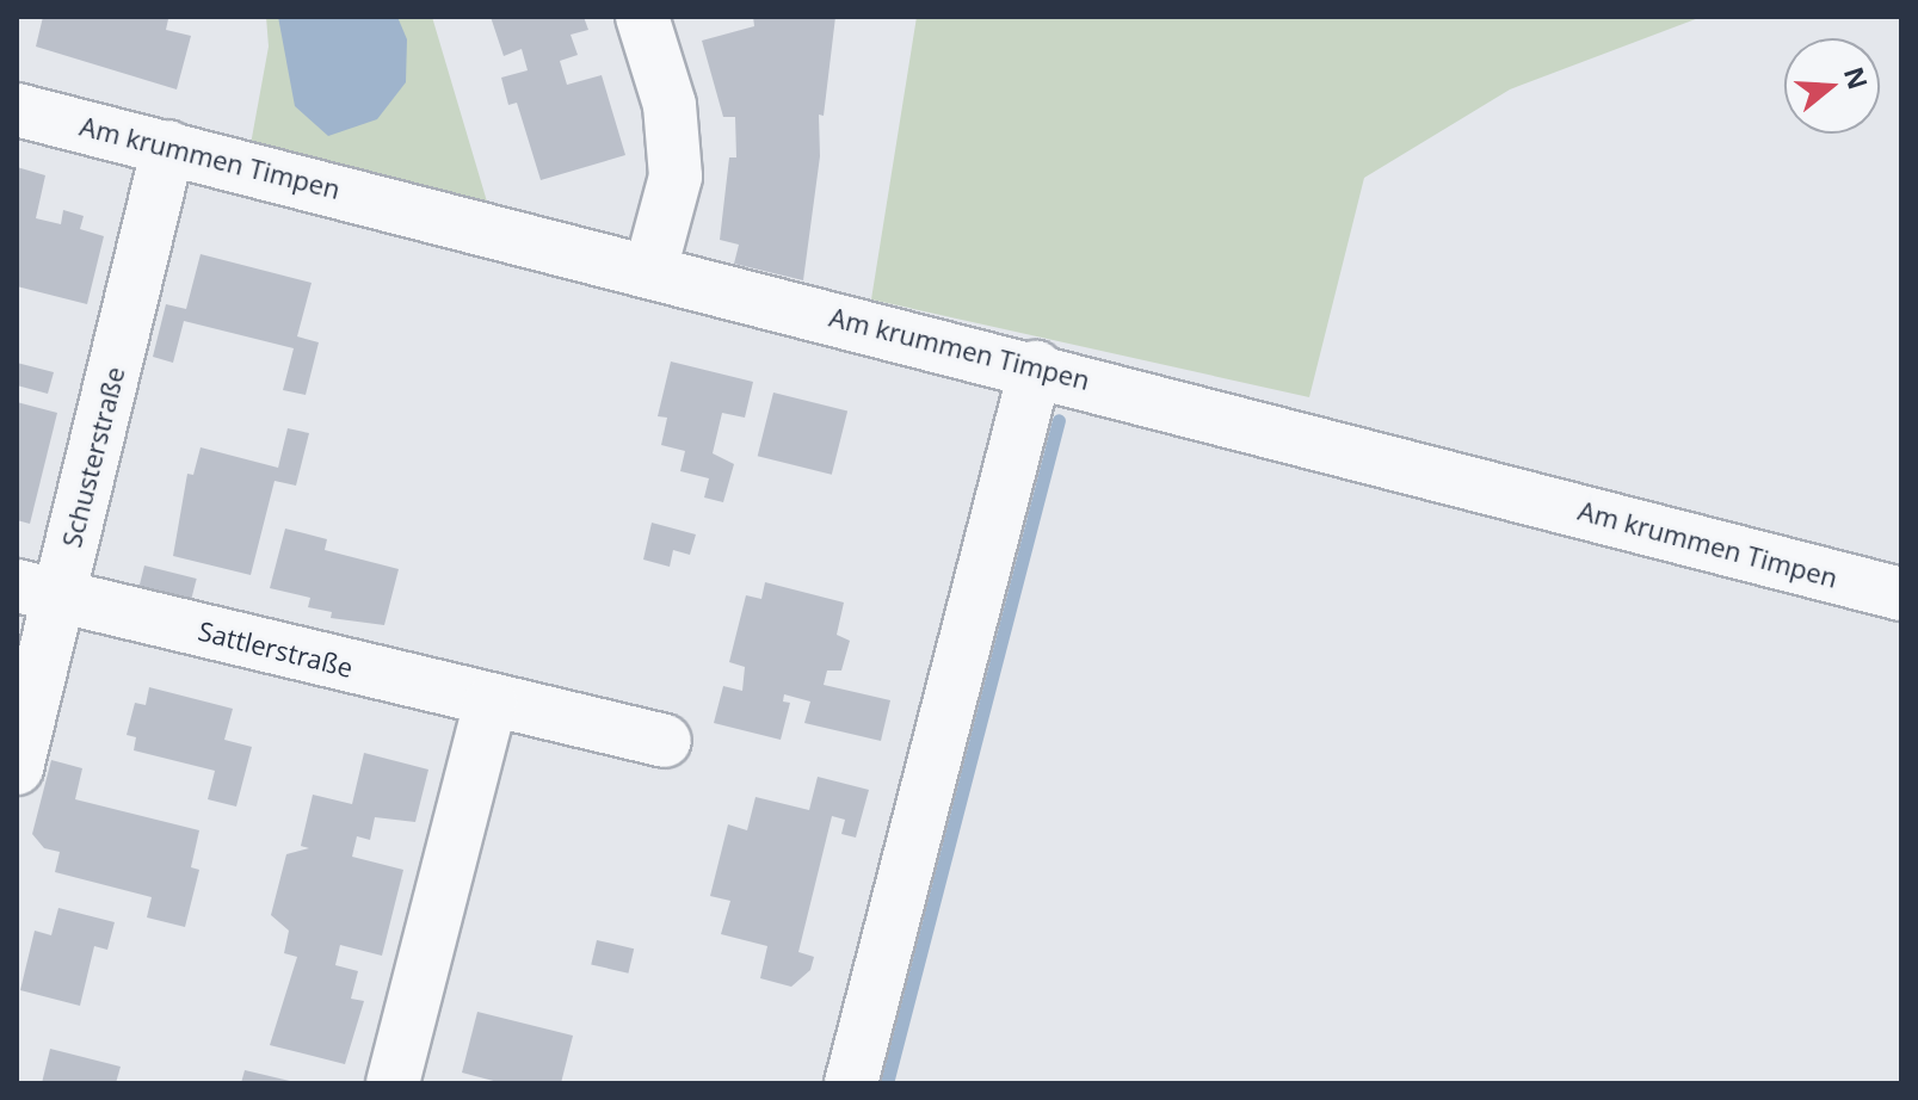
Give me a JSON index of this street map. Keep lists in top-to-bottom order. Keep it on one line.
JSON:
{"streets":{"street":["Am krummen Timpen","Schusterstraße","Sattlerstraße"]},"crossings":[["Am krummen Timpen","Schusterstraße"],["Schusterstraße","Sattlerstraße"]],"north":"right"}
